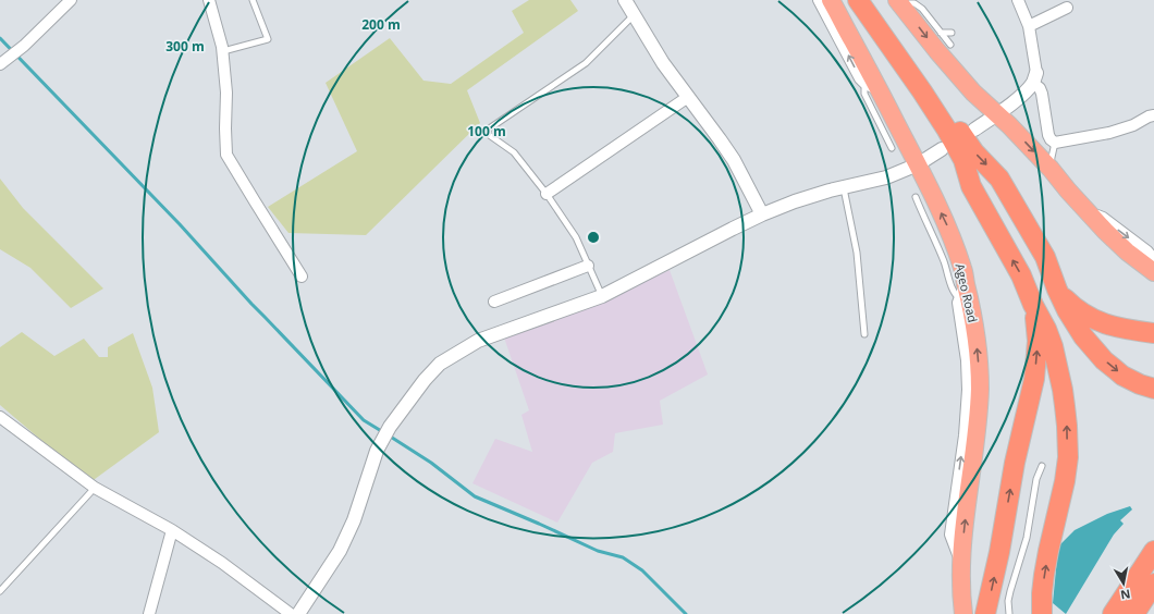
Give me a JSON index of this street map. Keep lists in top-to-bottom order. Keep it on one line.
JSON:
{"streets":{"highway":["Ageo Road"]},"north":"bottom","rings":["200 m","300 m","100 m"]}
